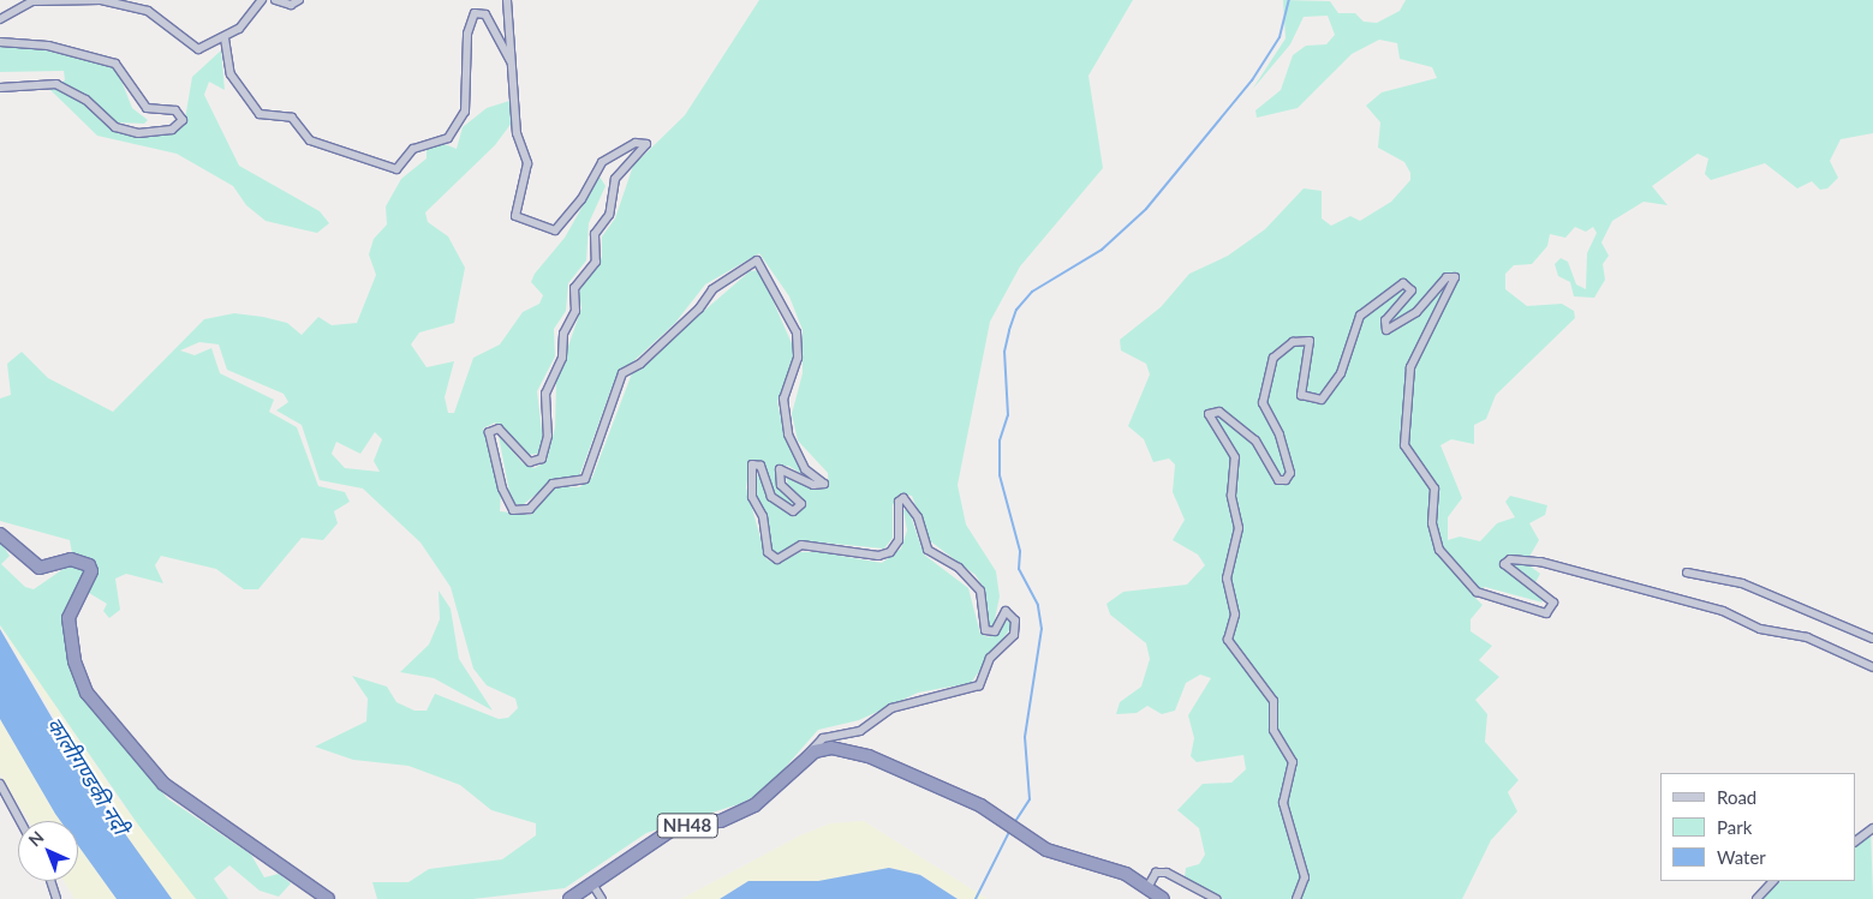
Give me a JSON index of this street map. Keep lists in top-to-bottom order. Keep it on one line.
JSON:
{"streets":{"highway":["NH48"]},"water":["कालीगण्डकी नदी"],"legend":["Road","Park","Water"],"north":"top left"}
